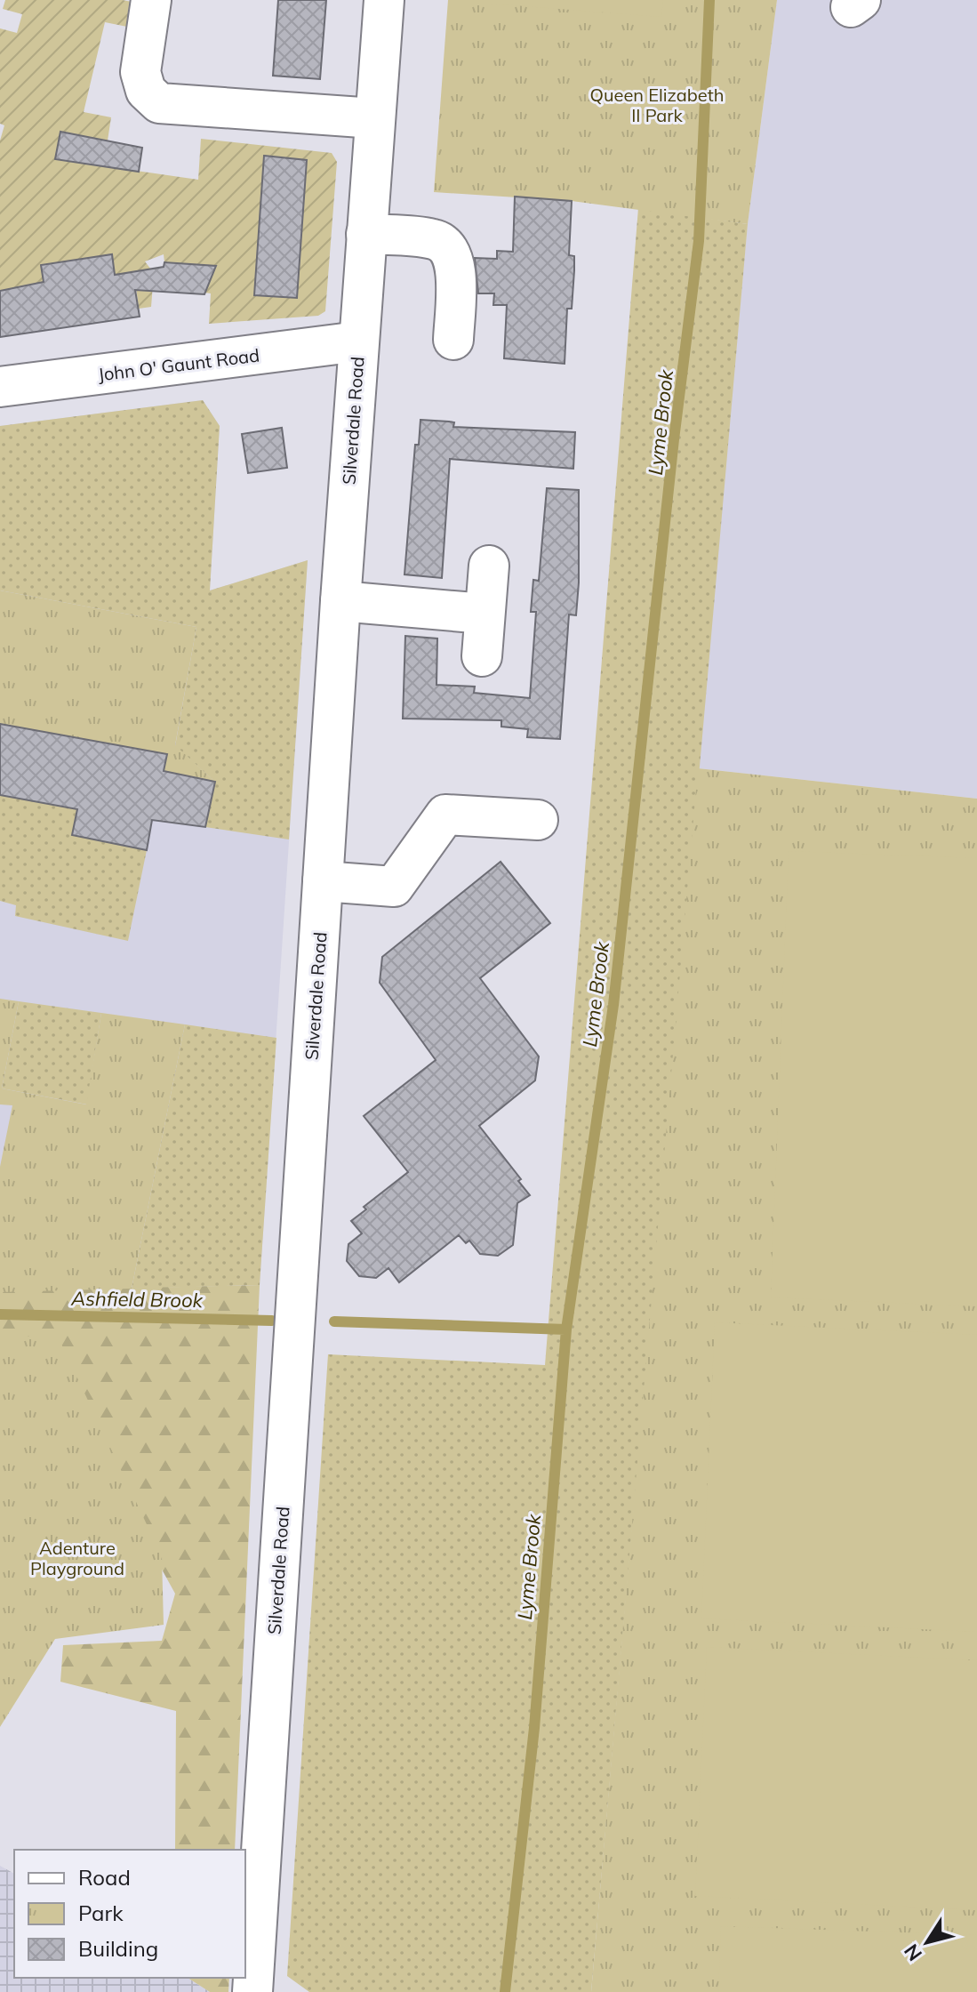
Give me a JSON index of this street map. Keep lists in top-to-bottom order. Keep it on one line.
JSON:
{"streets":{"main road":["John O' Gaunt Road","Silverdale Road"]},"crossings":[["John O' Gaunt Road","Silverdale Road"]],"water":["Lyme Brook","Ashfield Brook"],"parks":["Queen Elizabeth II Park","Adenture Playground"],"legend":["Road","Park","Building"],"north":"bottom left"}
